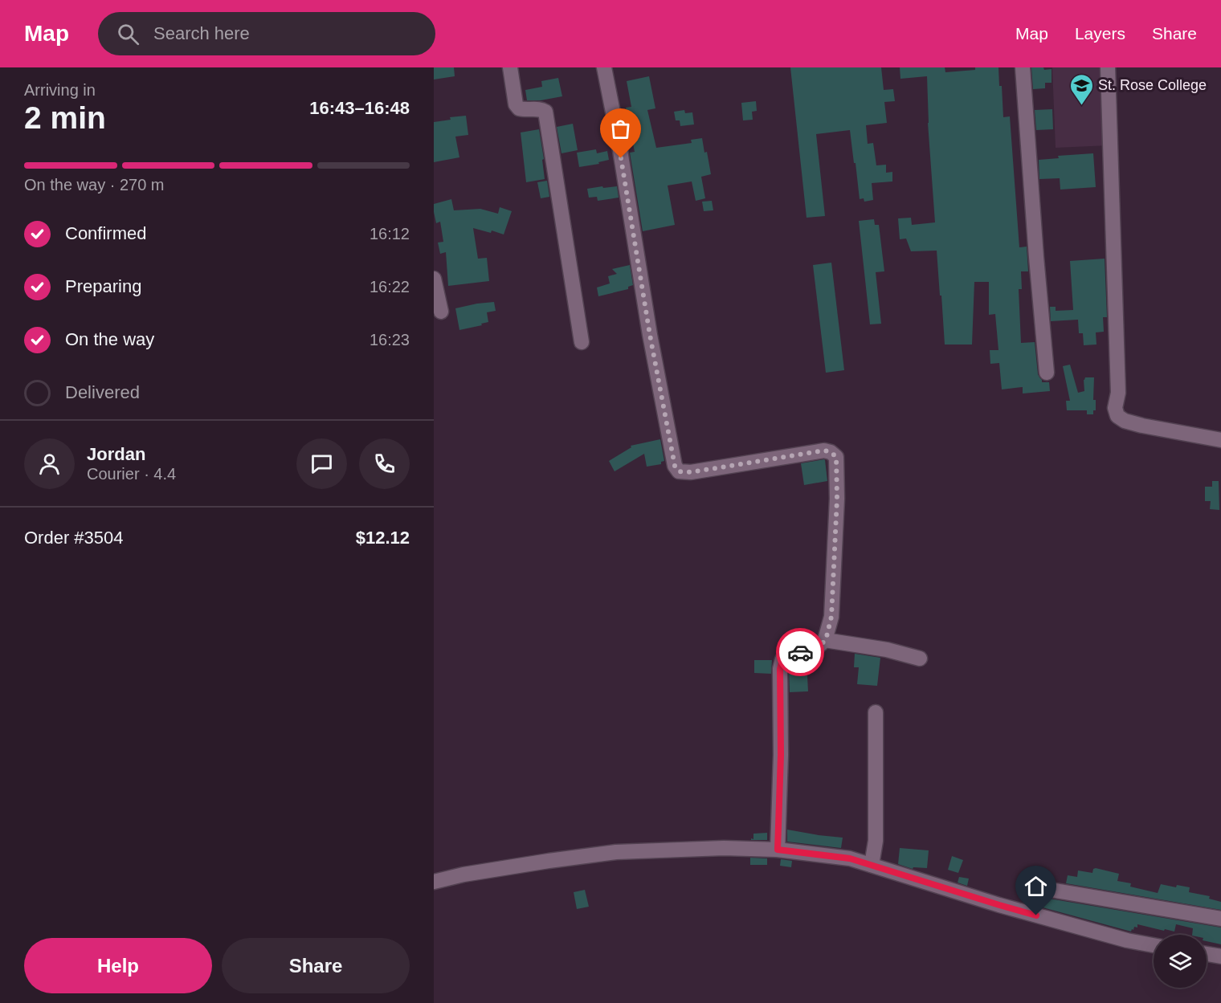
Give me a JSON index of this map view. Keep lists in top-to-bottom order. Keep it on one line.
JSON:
{"places":{"school or university":["St. Rose College"]},"page":{"header":"Map","search":"Search here","nav":["Map","Layers","Share"],"heading":["2 min","Arriving in","16:43–16:48"],"panel":["Jordan","Courier · 4.4","Order #3504","$12.12"],"bar":"On the way · 270 m","list":[["Confirmed","16:12"],["Preparing","16:22"],["On the way","16:23"],"Delivered"],"buttons":["Help","Share"]}}
